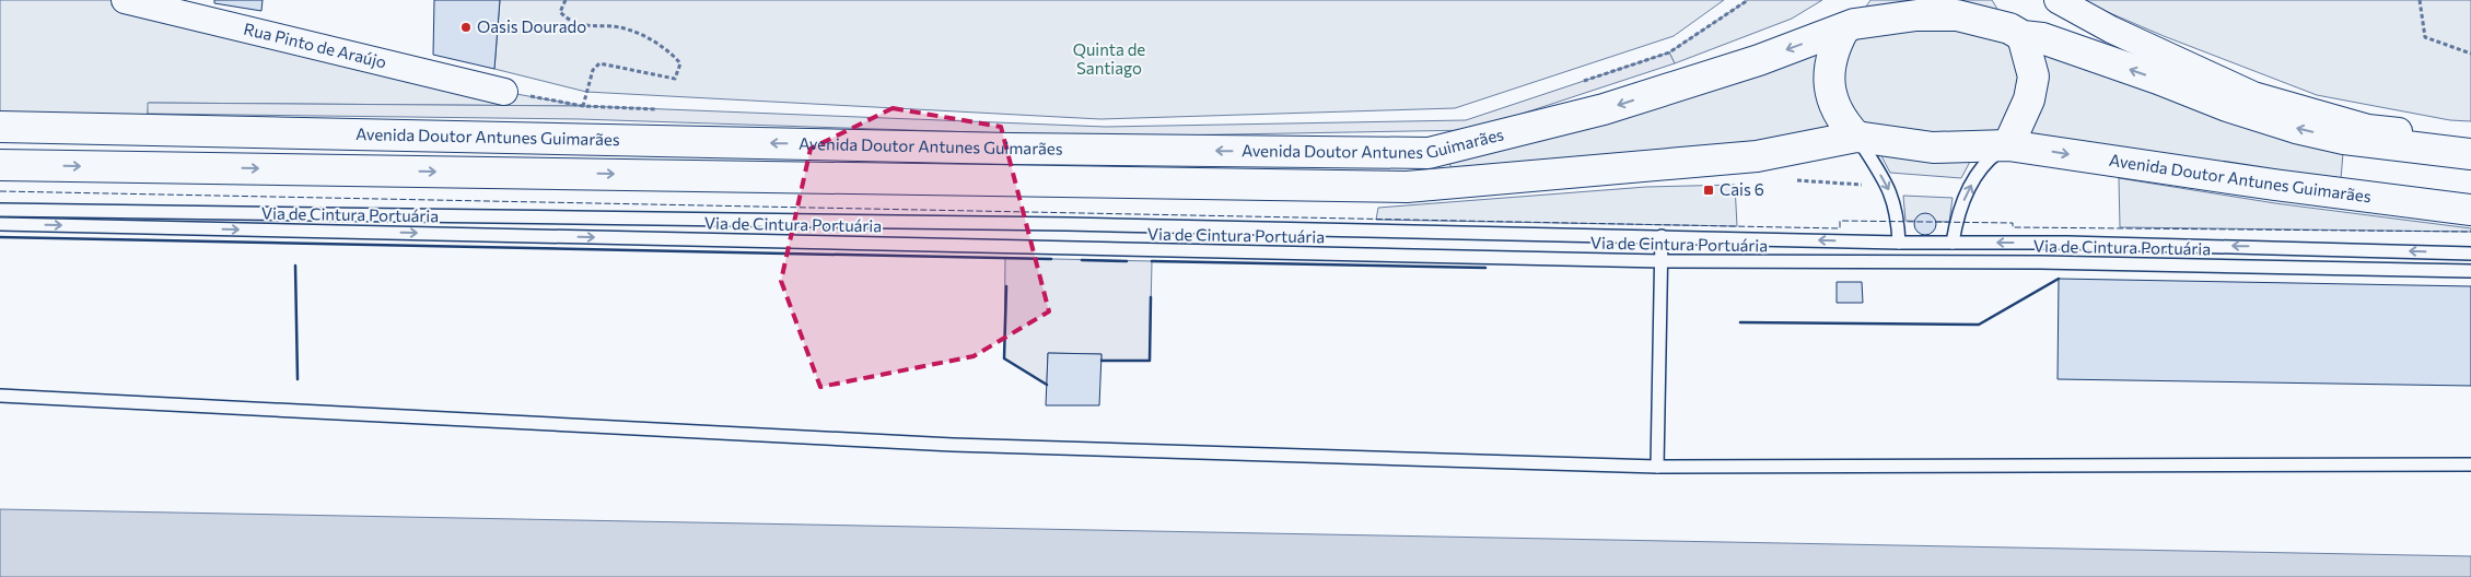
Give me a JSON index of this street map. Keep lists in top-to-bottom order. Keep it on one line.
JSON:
{"streets":{"main road":["Avenida Doutor Antunes Guimarães"],"street":["Rua Pinto de Araújo"],"lane":["Via de Cintura Portuária"]},"parks":["Quinta de Santiago"],"places":{"other":["Oasis Dourado"],"transit":["Cais 6"]}}
